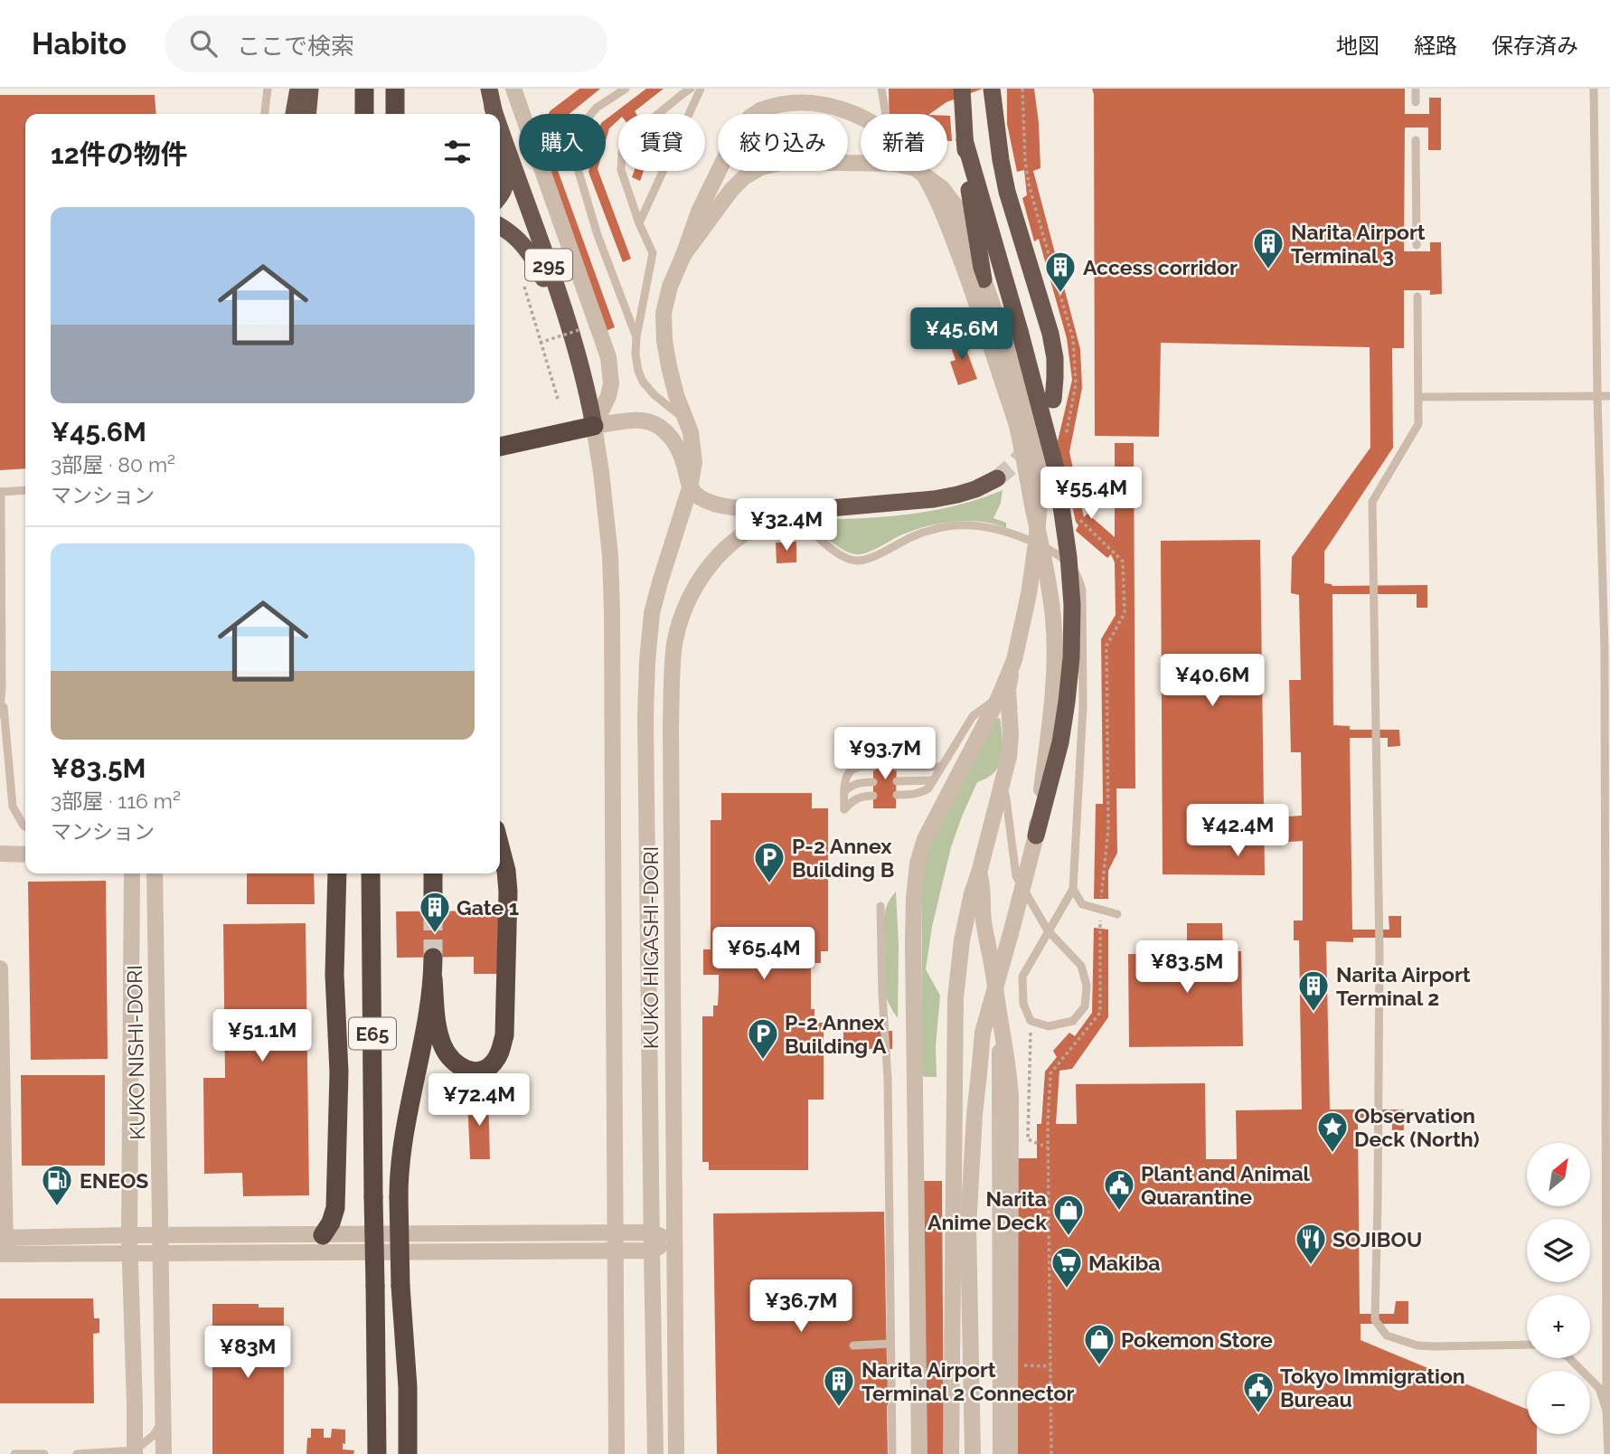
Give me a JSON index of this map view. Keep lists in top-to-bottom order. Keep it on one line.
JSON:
{"streets":{"highway":["295","E65"],"street":["KUKO HIGASHI-DORI","KUKO NISHI-DORI"]},"places":{"building":["Narita Airport Terminal 3","Access corridor","Gate 1","Narita Airport Terminal 2","Narita Airport Terminal 2 Connector"],"parking":["P-2 Annex Building B","P-2 Annex Building A"],"place":["Observation Deck (North)"],"fuel station":["ENEOS"],"public building":["Plant and Animal Quarantine","Tokyo Immigration Bureau"],"shop":["Narita Anime Deck","Pokemon Store"],"restaurant":["SOJIBOU"],"supermarket":["Makiba"]},"north":"top right","page":{"header":"Habito","search":"ここで検索","nav":["地図","経路","保存済み"],"chip":["購入","賃貸","絞り込み","新着"],"heading":"12件の物件","list":[{"name":"¥45.6M","note":"3部屋 · 80 m² · マンション"},{"name":"¥83.5M","note":"3部屋 · 116 m² · マンション"}],"price":["¥45.6M","¥55.4M","¥32.4M","¥40.6M","¥93.7M","¥42.4M","¥65.4M","¥83.5M","¥51.1M","¥72.4M","¥36.7M","¥83M"],"map_buttons":["+","−"]}}
